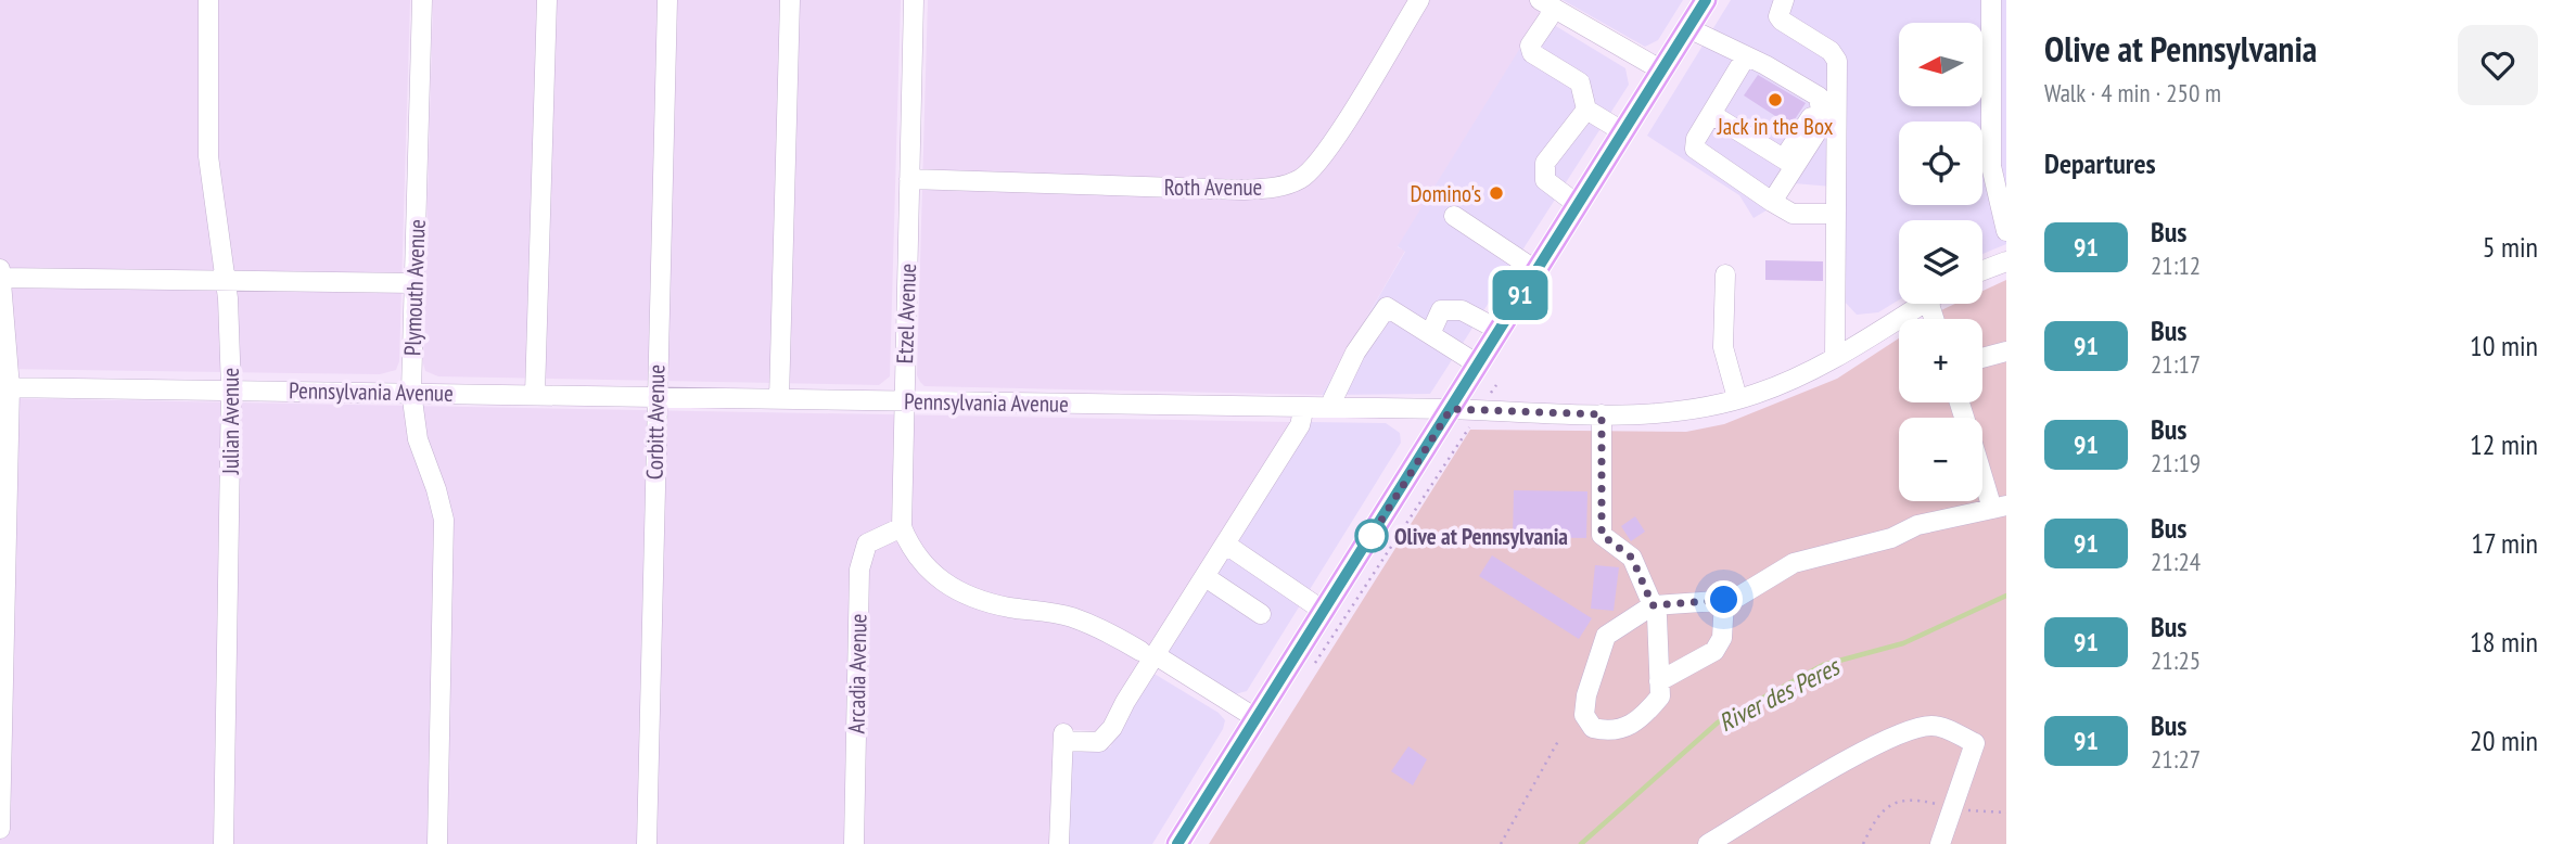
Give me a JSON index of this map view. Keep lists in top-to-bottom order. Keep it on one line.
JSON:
{"streets":{"street":["Roth Avenue","Plymouth Avenue","Etzel Avenue","Pennsylvania Avenue","Julian Avenue","Corbitt Avenue","Arcadia Avenue"]},"crossings":[["Roth Avenue","Etzel Avenue"],["Plymouth Avenue","Pennsylvania Avenue"],["Etzel Avenue","Pennsylvania Avenue"],["Etzel Avenue","Arcadia Avenue"],["Pennsylvania Avenue","Julian Avenue"],["Pennsylvania Avenue","Corbitt Avenue"]],"water":["River des Peres"],"places":["Jack in the Box","Domino's","Olive at Pennsylvania"],"lines":["bus line 91"],"north":"left","page":{"on_map":"91","heading":[["Olive at Pennsylvania","Walk · 4 min · 250 m"],"Departures"],"map_buttons":["+","−"],"list":[{"mark":"91","name":"Bus","note":"21:12","value":"5 min"},{"mark":"91","name":"Bus","note":"21:17","value":"10 min"},{"mark":"91","name":"Bus","note":"21:19","value":"12 min"},{"mark":"91","name":"Bus","note":"21:24","value":"17 min"},{"mark":"91","name":"Bus","note":"21:25","value":"18 min"},{"mark":"91","name":"Bus","note":"21:27","value":"20 min"}]}}
